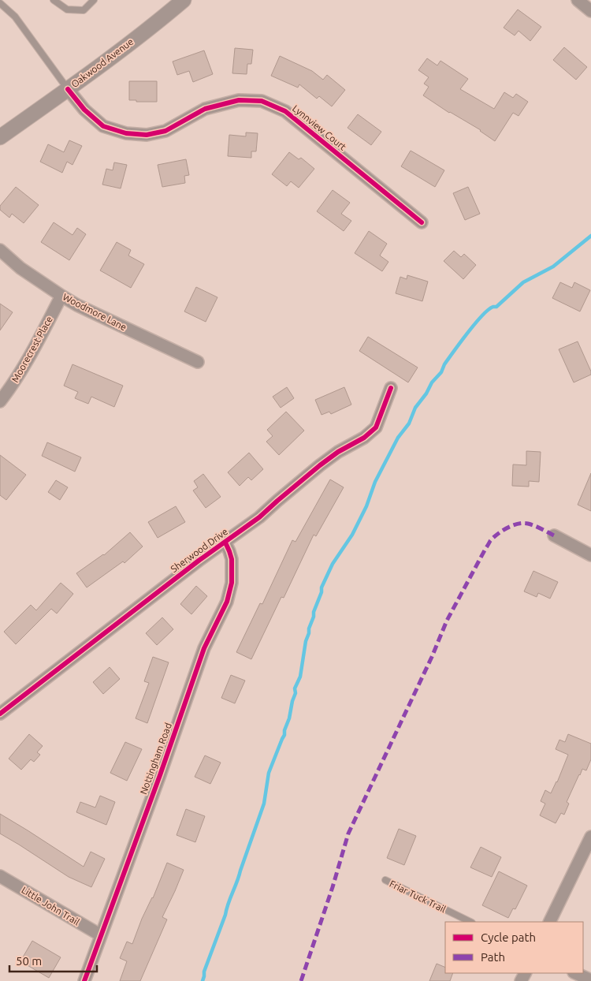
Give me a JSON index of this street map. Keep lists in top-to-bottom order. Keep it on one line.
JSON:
{"streets":{"street":["Oakwood Avenue","Lynnview Court","Woodmore Lane","Moorecrest Place","Sherwood Drive","Nottingham Road","Little John Trail"],"lane":["Friar Tuck Trail"]},"crossings":[["Oakwood Avenue","Lynnview Court"],["Woodmore Lane","Moorecrest Place"],["Sherwood Drive","Nottingham Road"],["Nottingham Road","Little John Trail"]],"legend":["Cycle path","Path"],"scale_bar":"50 m"}
